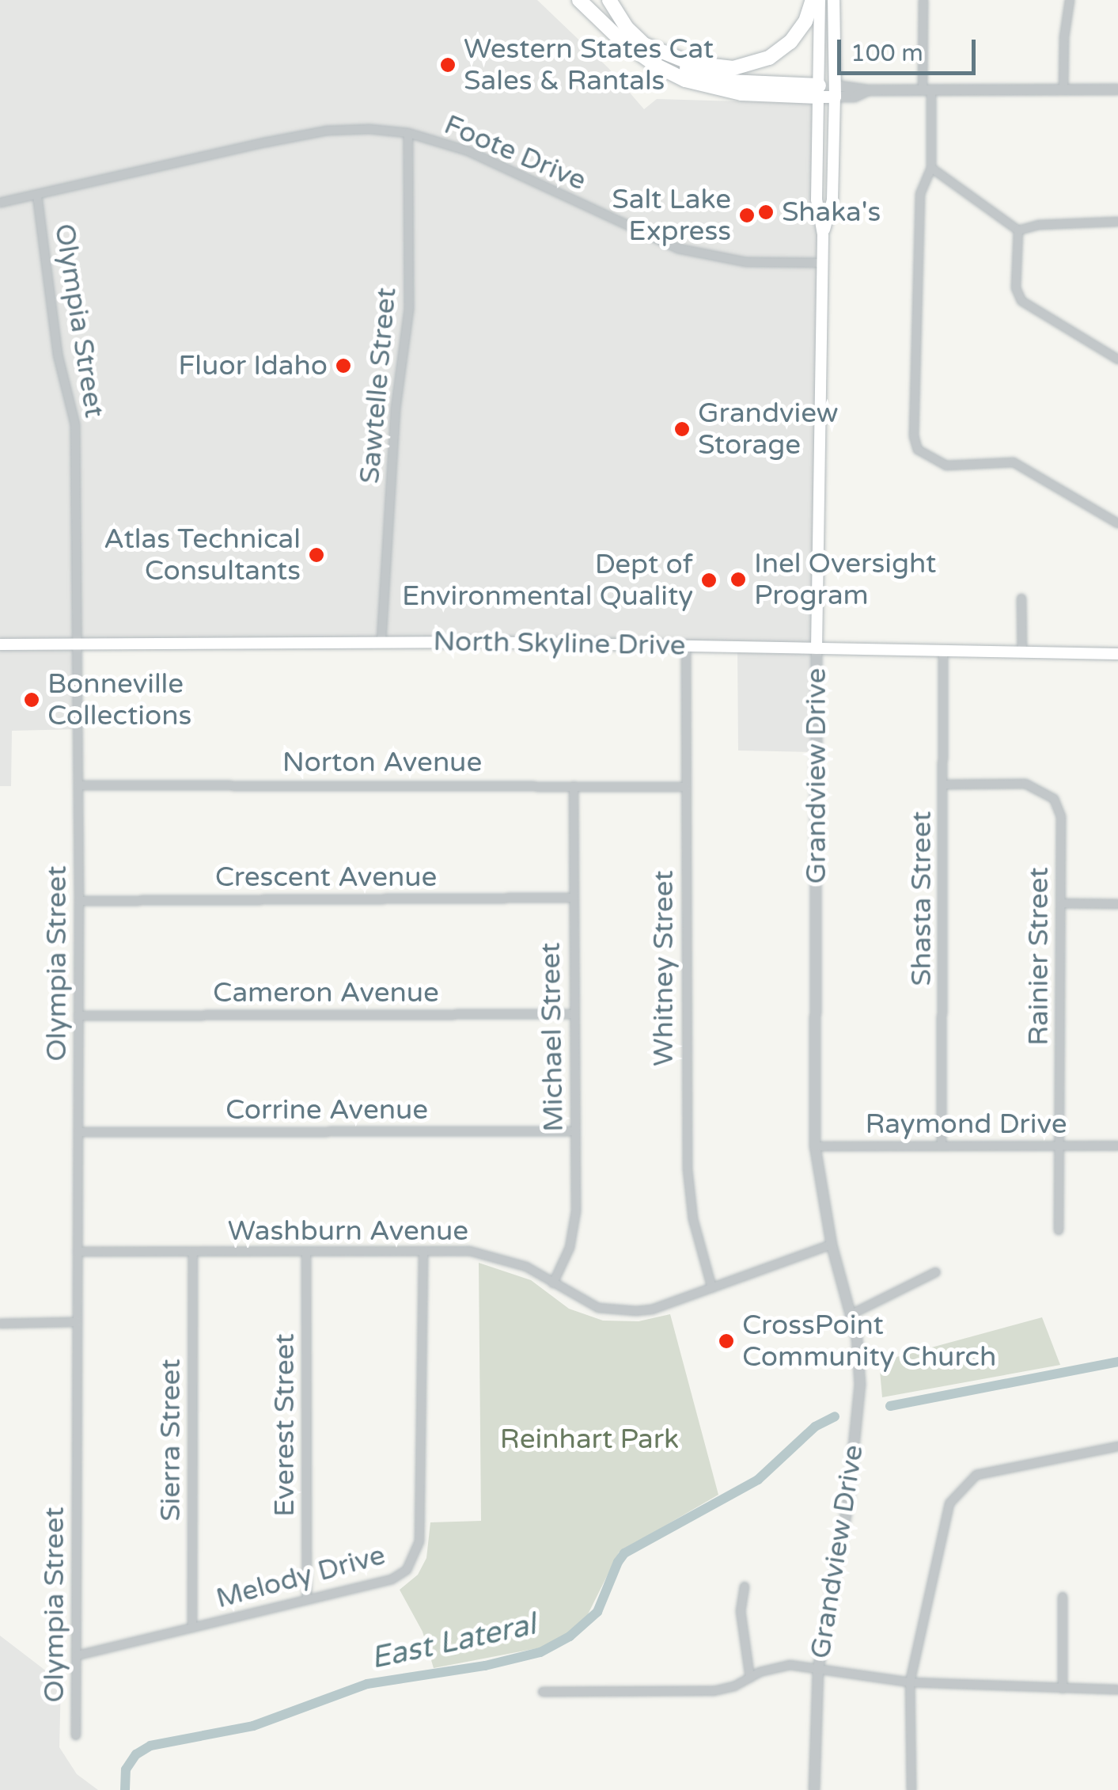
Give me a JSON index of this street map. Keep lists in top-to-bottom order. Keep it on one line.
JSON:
{"streets":{"highway":["Grandview Drive"],"main road":["North Skyline Drive"],"street":["Foote Drive","Olympia Street","Sawtelle Street","Norton Avenue","Crescent Avenue","Shasta Street","Rainier Street","Whitney Street","Cameron Avenue","Michael Street","Corrine Avenue","Raymond Drive","Washburn Avenue","Everest Street","Sierra Street","Melody Drive"]},"crossings":[["Foote Drive","Olympia Street"],["Foote Drive","Sawtelle Street"],["Foote Drive","Grandview Drive"],["Olympia Street","North Skyline Drive"],["Olympia Street","Norton Avenue"],["Olympia Street","Crescent Avenue"],["Olympia Street","Cameron Avenue"],["Olympia Street","Corrine Avenue"],["Olympia Street","Washburn Avenue"],["Olympia Street","Melody Drive"],["Sawtelle Street","North Skyline Drive"],["North Skyline Drive","Grandview Drive"],["North Skyline Drive","Shasta Street"],["North Skyline Drive","Whitney Street"],["Norton Avenue","Whitney Street"],["Norton Avenue","Michael Street"],["Grandview Drive","Raymond Drive"],["Grandview Drive","Washburn Avenue"],["Crescent Avenue","Michael Street"],["Shasta Street","Rainier Street"],["Shasta Street","Raymond Drive"],["Rainier Street","Raymond Drive"],["Whitney Street","Washburn Avenue"],["Cameron Avenue","Michael Street"],["Michael Street","Corrine Avenue"],["Michael Street","Washburn Avenue"],["Washburn Avenue","Everest Street"],["Washburn Avenue","Sierra Street"],["Washburn Avenue","Melody Drive"],["Everest Street","Melody Drive"],["Sierra Street","Melody Drive"]],"water":["East Lateral"],"parks":["Reinhart Park"],"places":["Western States Cat Sales & Rantals","Shaka's","Salt Lake Express","Fluor Idaho","Grandview Storage","Atlas Technical Consultants","Inel Oversight Program","Dept of Environmental Quality","Bonneville Collections","CrossPoint Community Church"],"scale_bar":"100 m"}
